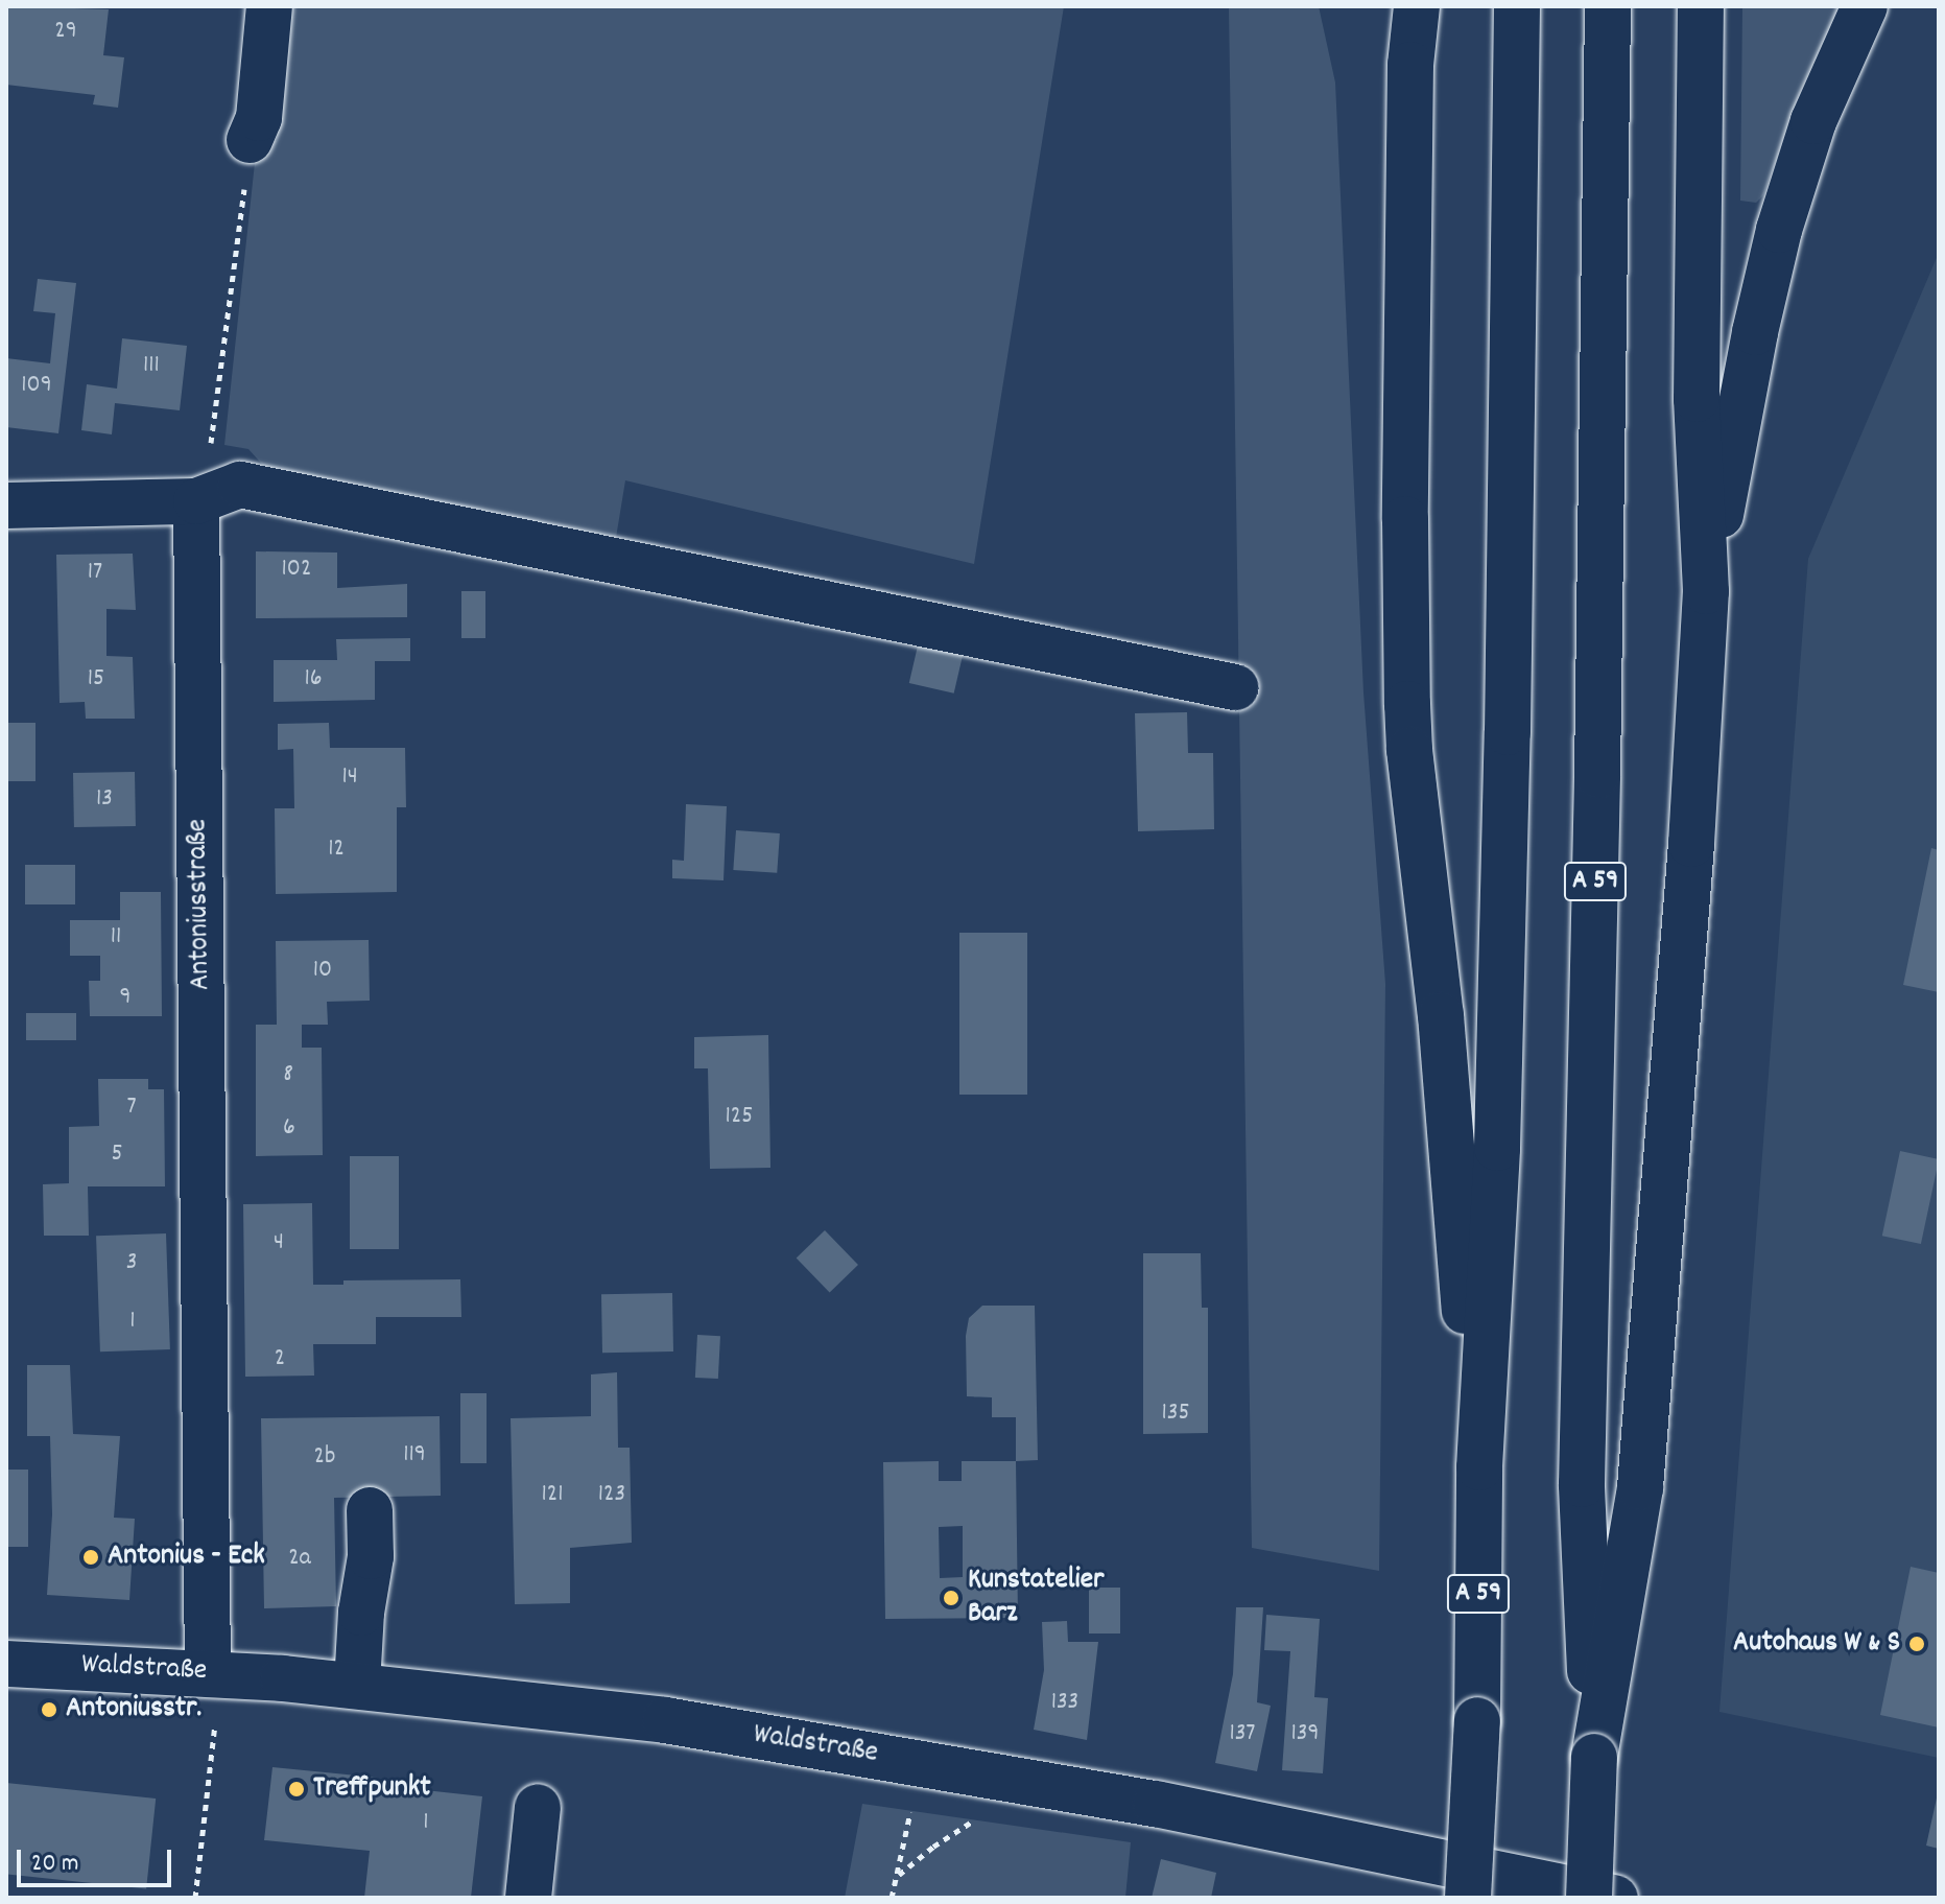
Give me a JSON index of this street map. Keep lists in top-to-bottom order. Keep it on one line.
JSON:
{"streets":{"main road":["A 59","Antoniusstraße","Waldstraße"]},"crossings":[["Antoniusstraße","Waldstraße"]],"places":["Antonius - Eck","Kunstatelier Barz","Autohaus W & S","Antoniusstr.","Treffpunkt"],"house_numbers":["29","111","109","102","17","15","16","14","13","12","11","10","9","8","7","125","6","5","4","3","1","2","135","119","2b","121","123","2a","133","137","139","1"],"scale_bar":"20 m"}
